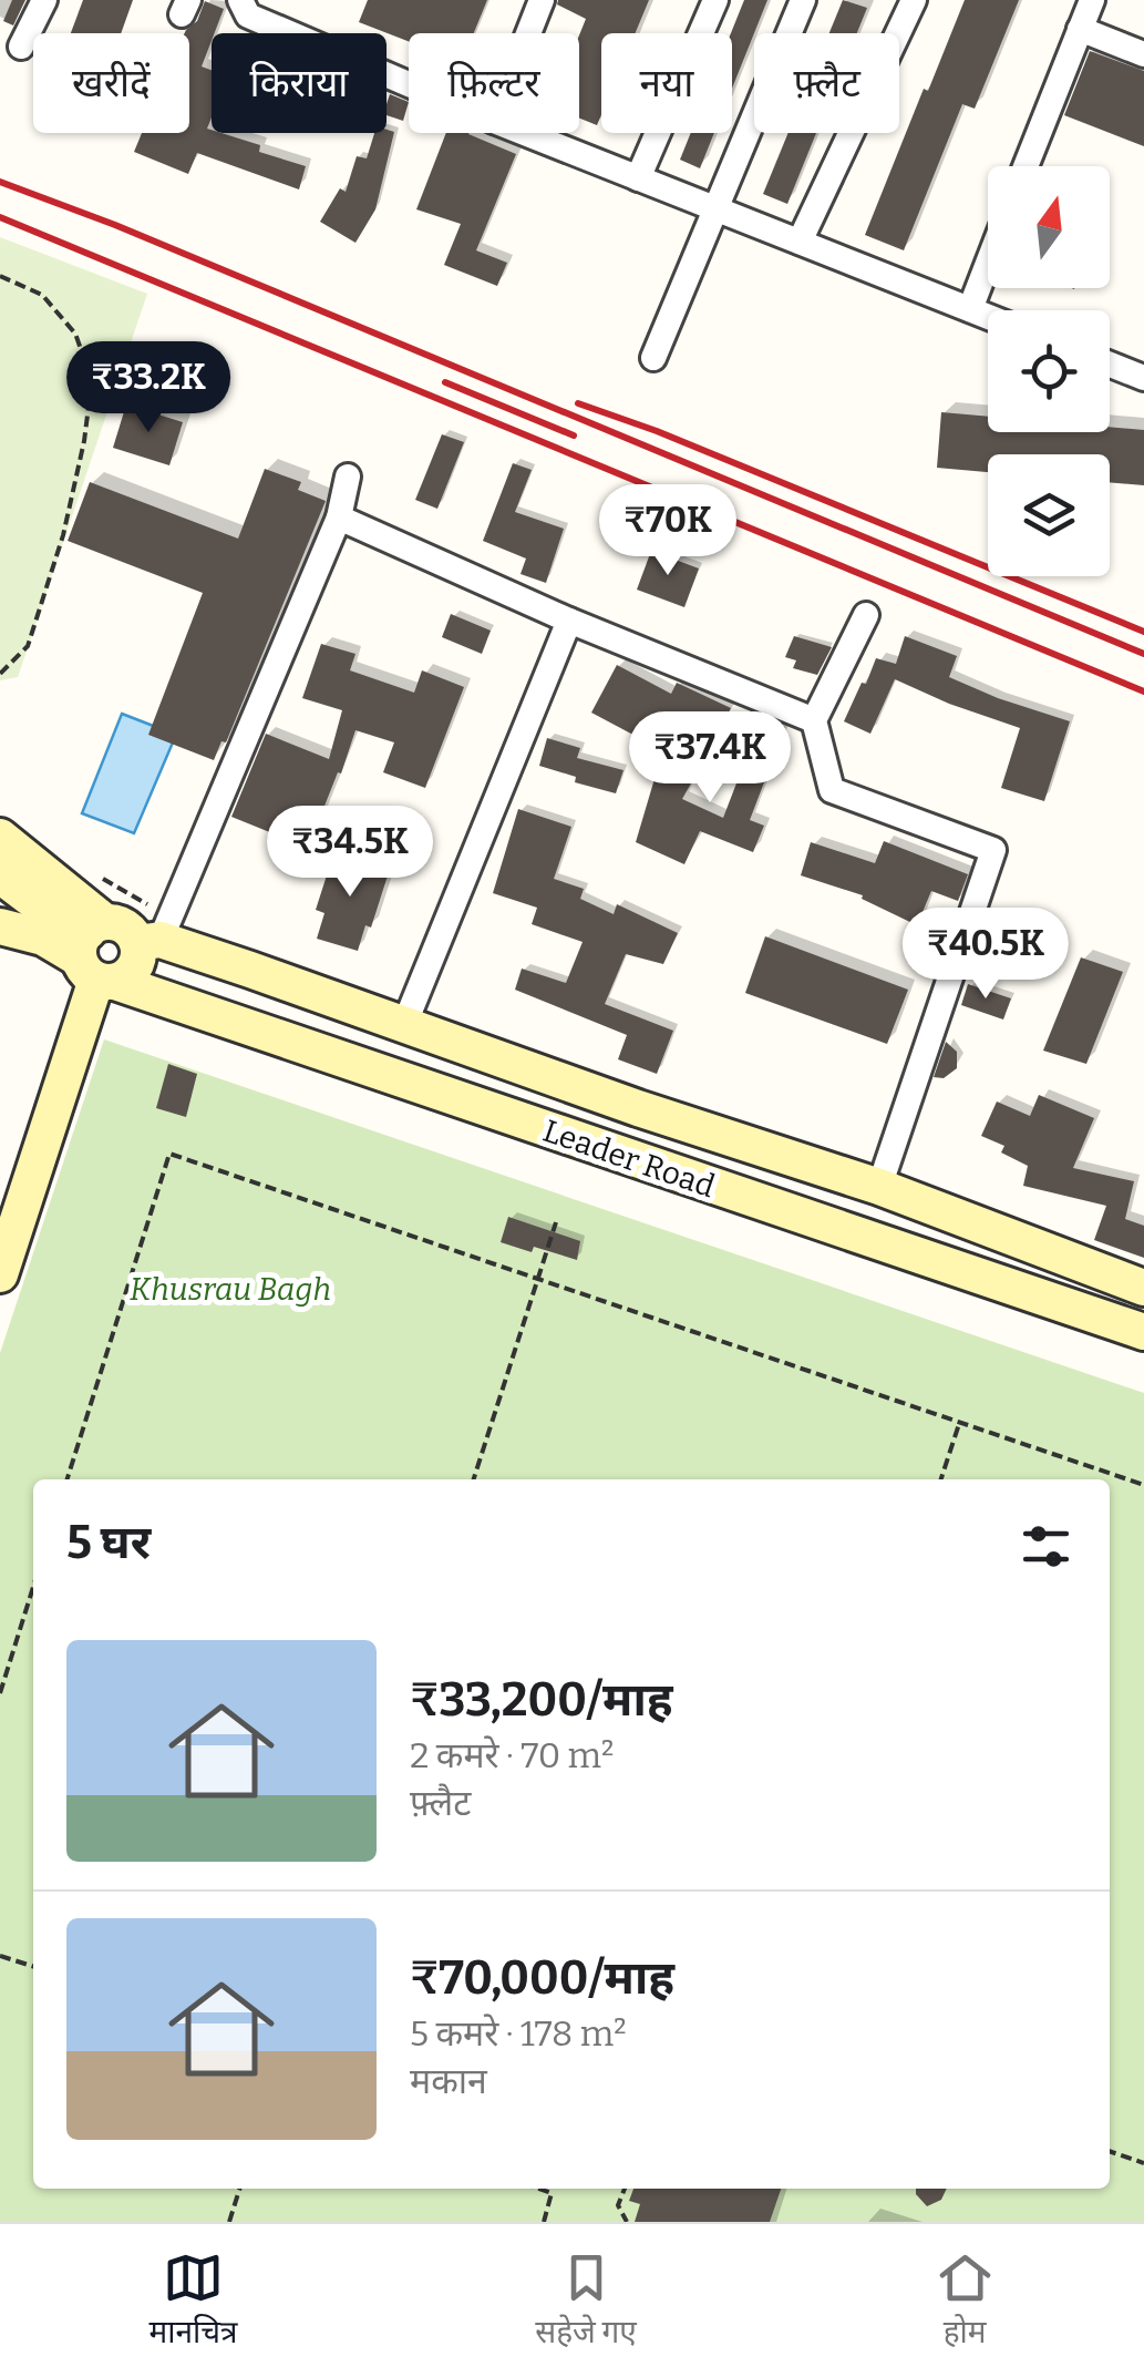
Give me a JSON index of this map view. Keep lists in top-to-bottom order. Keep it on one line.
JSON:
{"streets":{"main road":["Leader Road"]},"parks":["Khusrau Bagh"],"north":"top","page":{"chip":["खरीदें","किराया","फ़िल्टर","नया","फ़्लैट"],"price":["₹33.2K","₹70K","₹37.4K","₹34.5K","₹40.5K"],"heading":"5 घर","list":[{"name":"₹33,200/माह","note":"2 कमरे · 70 m² · फ़्लैट"},{"name":"₹70,000/माह","note":"5 कमरे · 178 m² · मकान"}],"tabs":["मानचित्र","सहेजे गए","होम"]}}
